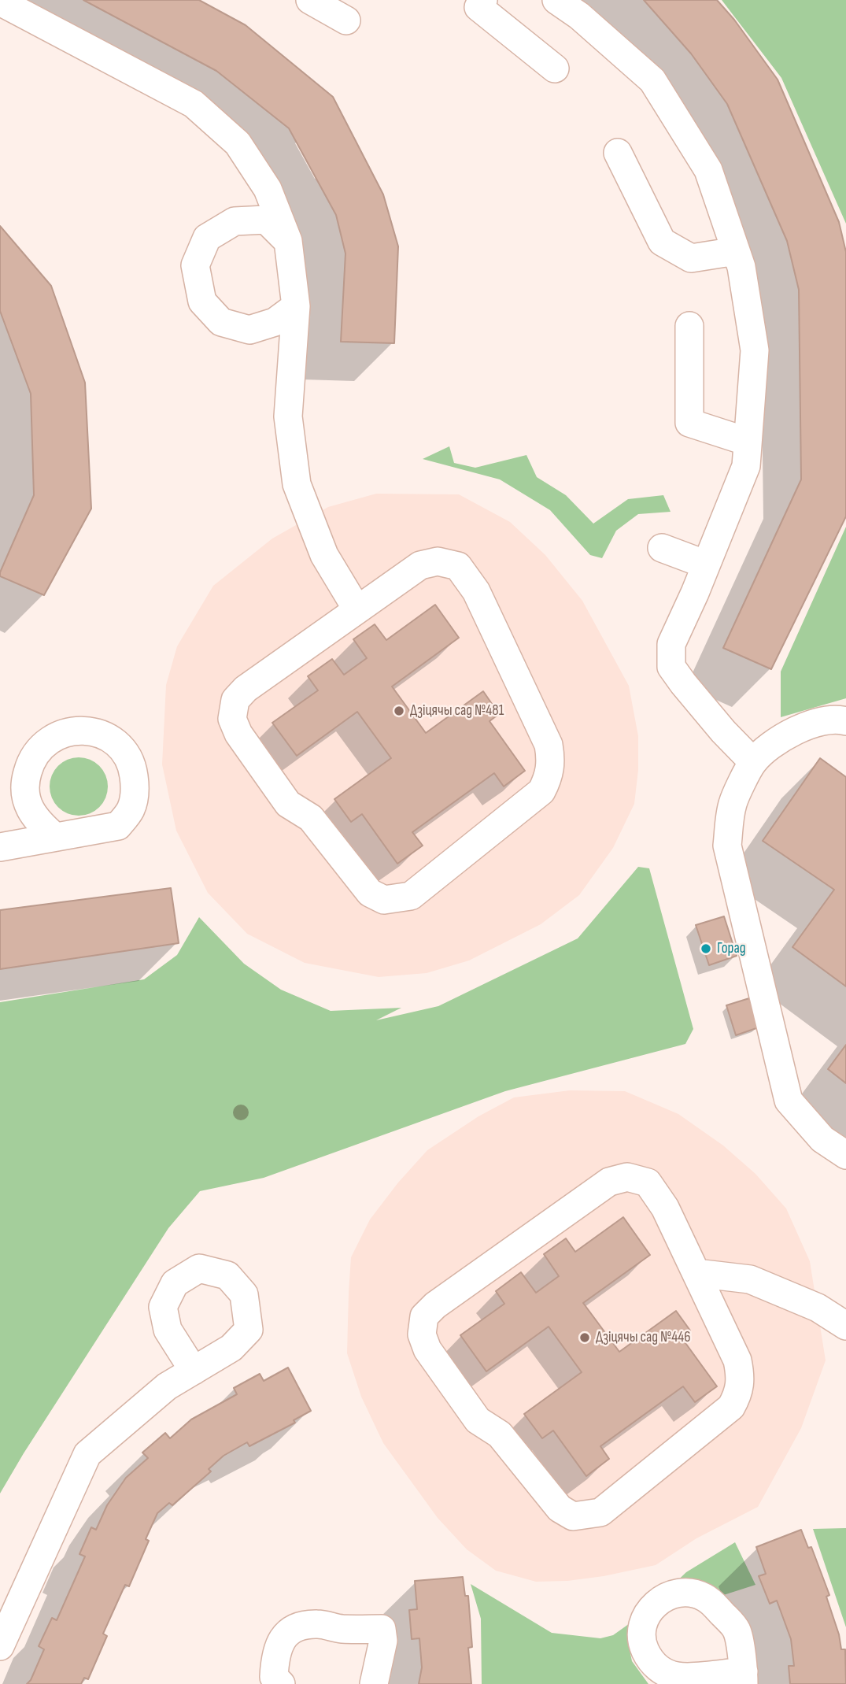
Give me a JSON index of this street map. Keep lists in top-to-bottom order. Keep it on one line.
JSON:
{"places":["Дзіцячы сад №481","Горад","Дзіцячы сад №446"]}
